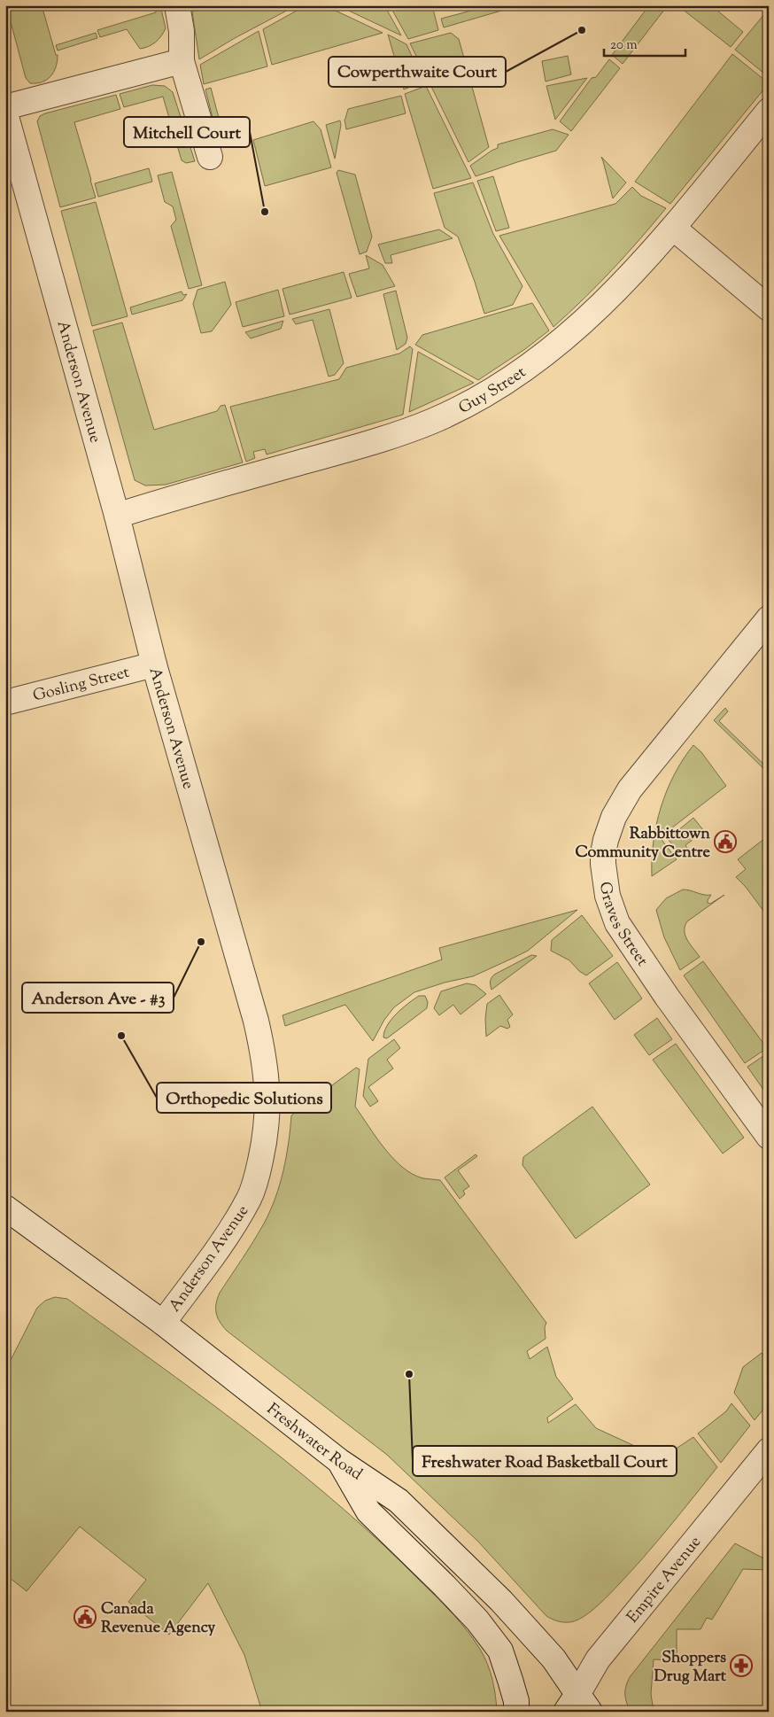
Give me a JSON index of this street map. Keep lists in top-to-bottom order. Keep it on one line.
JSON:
{"streets":{"street":["Anderson Avenue","Guy Street","Gosling Street","Graves Street","Freshwater Road","Empire Avenue"]},"crossings":[["Anderson Avenue","Guy Street"],["Anderson Avenue","Gosling Street"],["Anderson Avenue","Freshwater Road"],["Freshwater Road","Empire Avenue"]],"places":{"other":["Cowperthwaite Court","Mitchell Court","Anderson Ave - #3","Orthopedic Solutions","Freshwater Road Basketball Court"],"public building":["Rabbittown Community Centre","Canada Revenue Agency"],"pharmacy":["Shoppers Drug Mart"]},"scale_bar":"20 m"}
